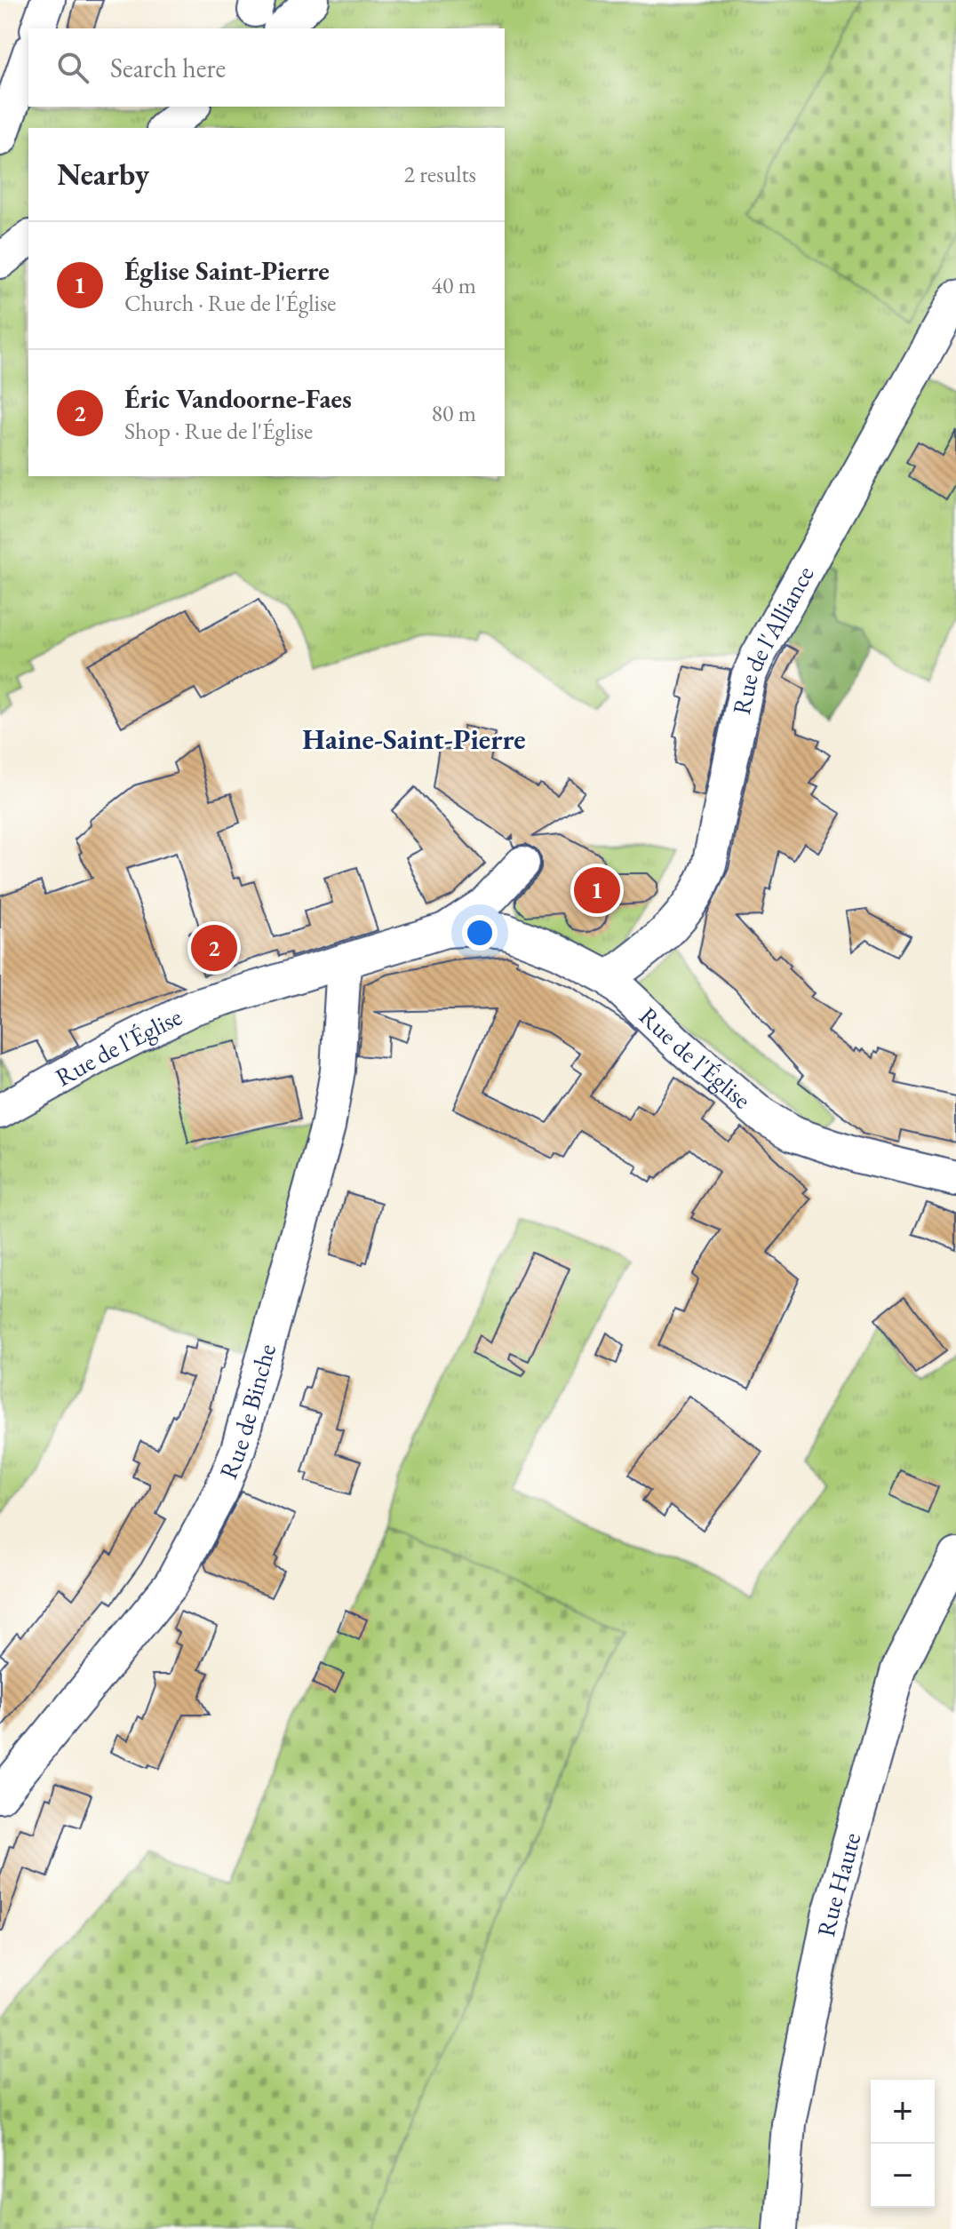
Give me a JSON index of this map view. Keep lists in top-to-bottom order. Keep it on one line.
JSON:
{"streets":{"street":["Rue de l'Alliance","Rue de l'Église","Rue de Binche","Rue Haute"]},"crossings":[["Rue de l'Alliance","Rue de l'Église"],["Rue de l'Église","Rue de Binche"]],"districts":["Haine-Saint-Pierre"],"page":{"search":"Search here","heading":["Nearby","2 results"],"list":[{"mark":"1","name":"Église Saint-Pierre","note":"Church · Rue de l'Église","value":"40 m"},{"mark":"2","name":"Éric Vandoorne-Faes","note":"Shop · Rue de l'Église","value":"80 m"}],"pins":["1","2"],"map_buttons":["+","−"]}}
